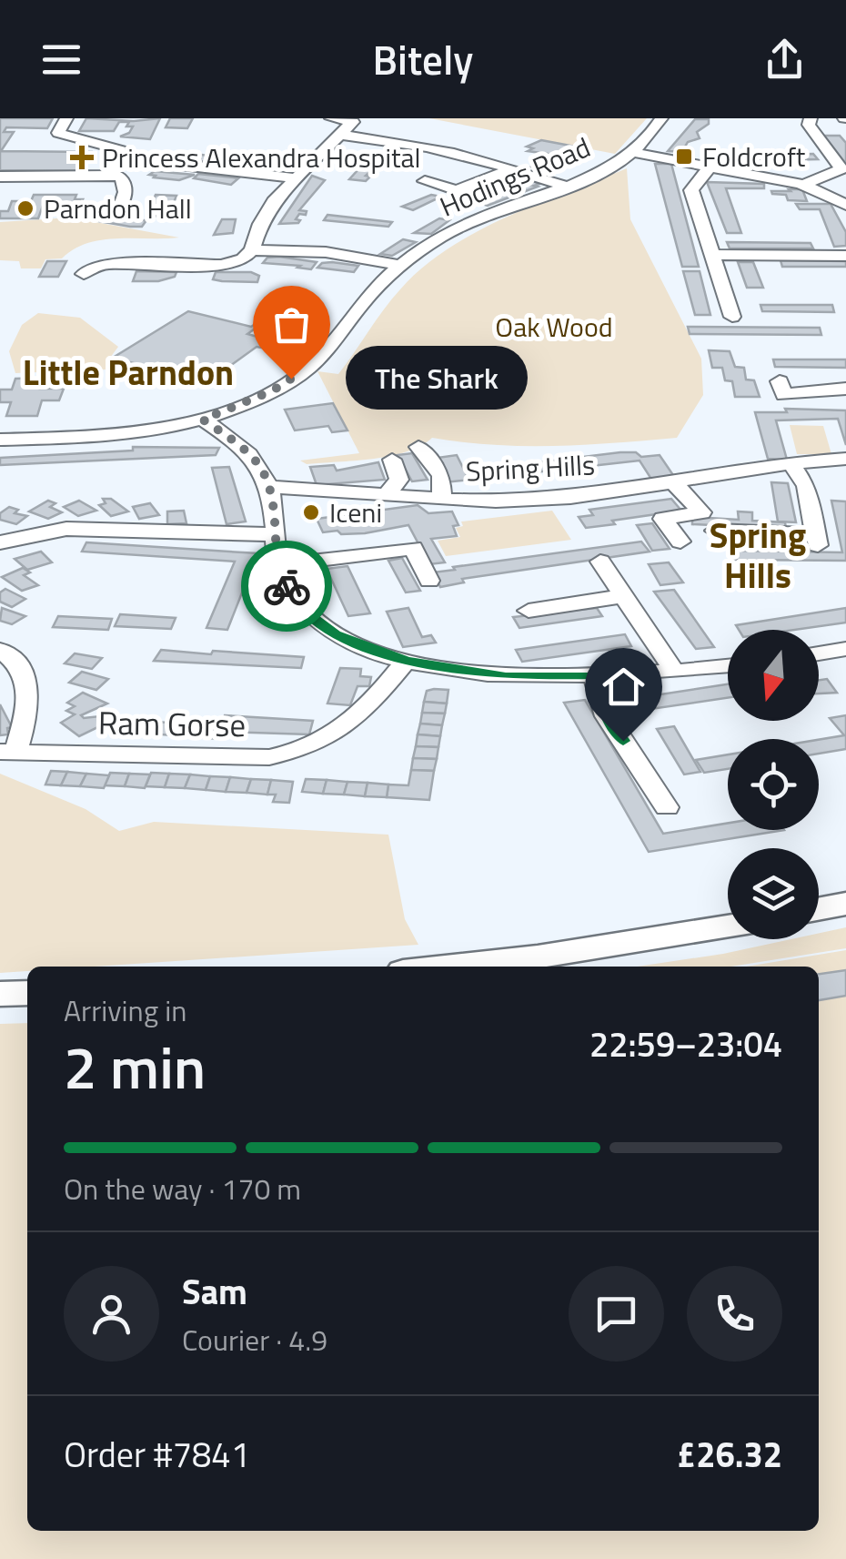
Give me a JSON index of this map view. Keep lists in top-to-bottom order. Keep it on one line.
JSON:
{"streets":{"street":["Hodings Road","Spring Hills","Ram Gorse"]},"districts":["Little Parndon","Spring Hills"],"parks":["Oak Wood"],"places":{"transit":["Foldcroft"],"health":["Princess Alexandra Hospital"],"other":["Parndon Hall","The Shark","Iceni"]},"north":"bottom","page":{"header":"Bitely","bubble":"The Shark","heading":["2 min","Arriving in","22:59–23:04"],"panel":["Sam","Courier · 4.9","Order #7841","£26.32"],"bar":"On the way · 170 m"}}
